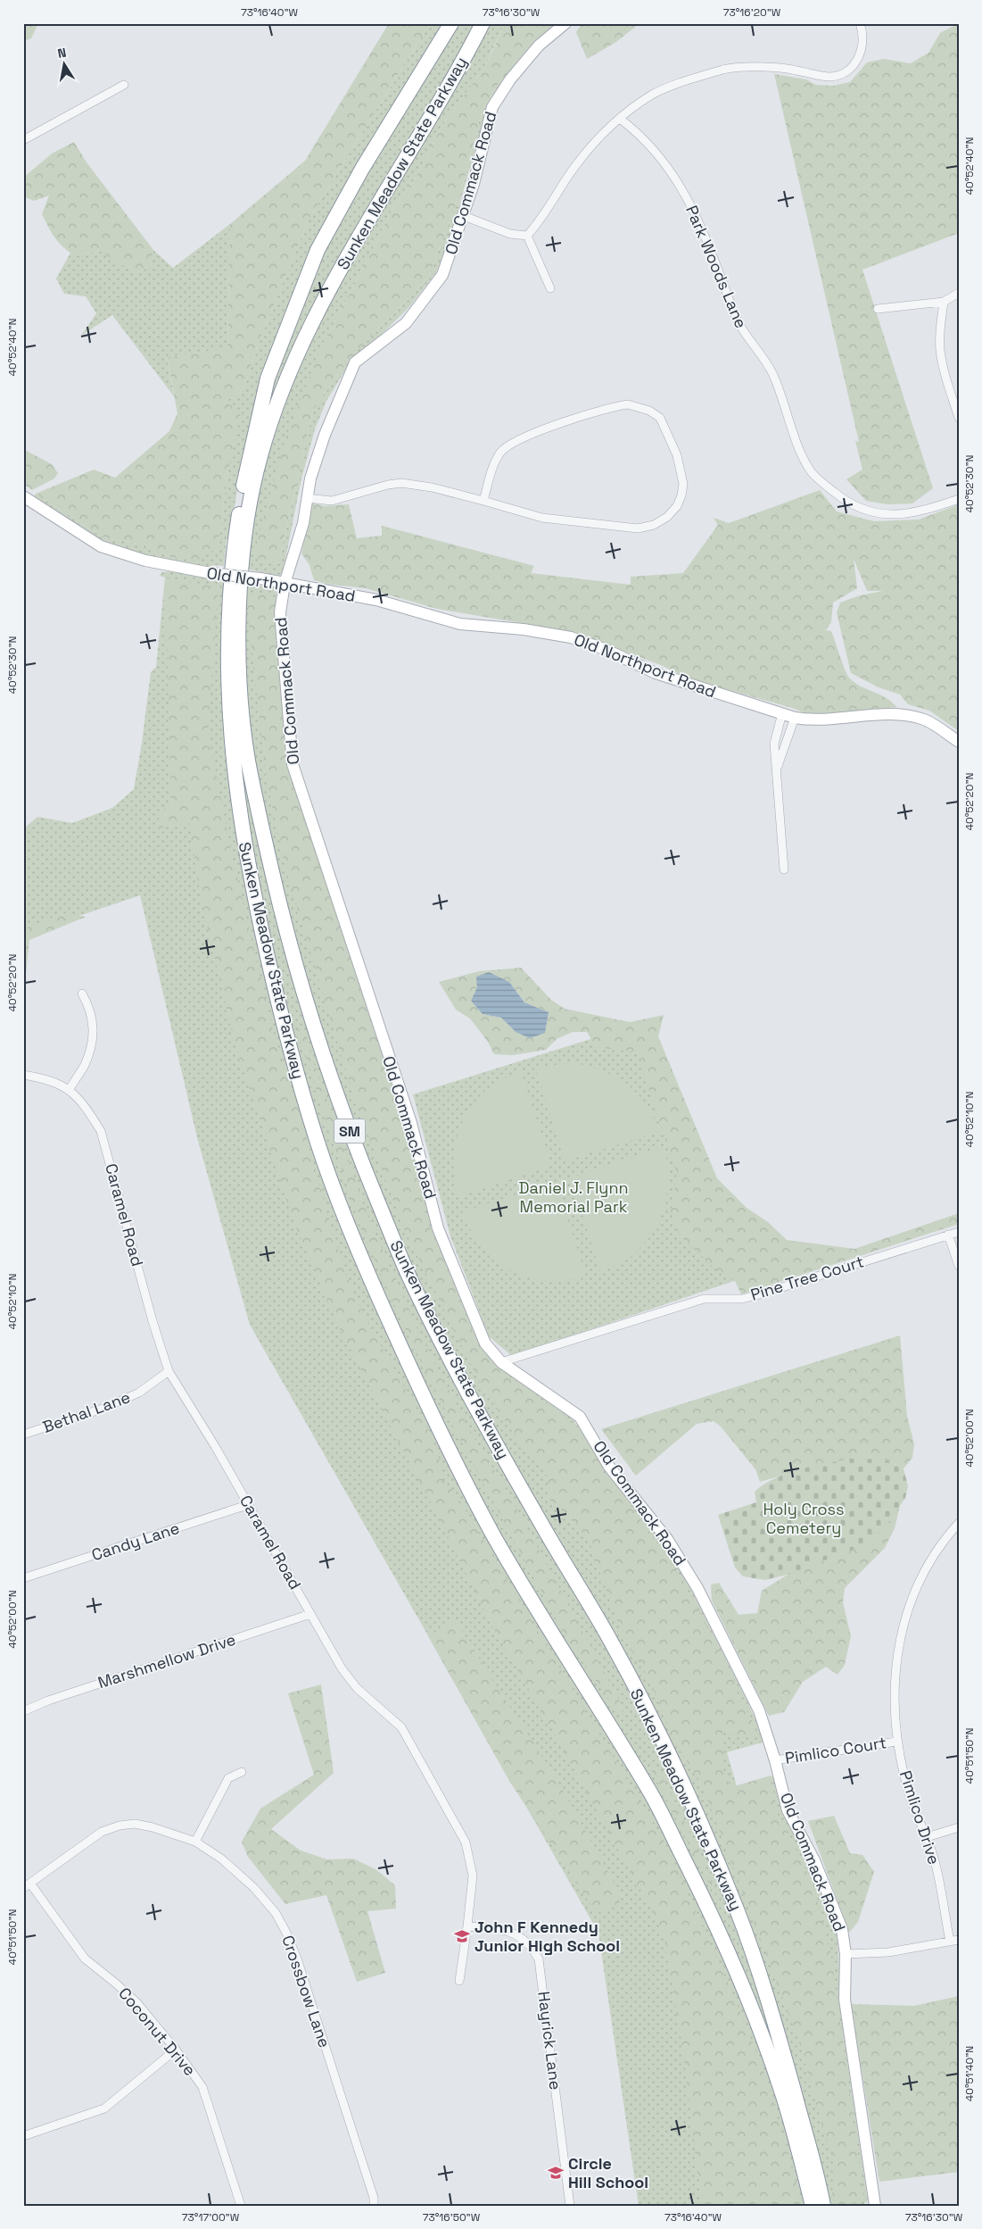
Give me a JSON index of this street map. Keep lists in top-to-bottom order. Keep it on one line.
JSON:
{"streets":{"highway":["Sunken Meadow State Parkway","SM"],"street":["Old Commack Road","Park Woods Lane","Old Northport Road","Caramel Road","Pine Tree Court","Bethal Lane","Candy Lane","Marshmellow Drive","Pimlico Court","Pimlico Drive","Crossbow Lane","Coconut Drive","Hayrick Lane"]},"crossings":[["Old Commack Road","Old Northport Road"],["Old Commack Road","Pine Tree Court"],["Old Commack Road","Pimlico Court"],["Caramel Road","Bethal Lane"],["Caramel Road","Candy Lane"],["Caramel Road","Marshmellow Drive"],["Caramel Road","Hayrick Lane"],["Pimlico Court","Pimlico Drive"],["Crossbow Lane","Coconut Drive"]],"parks":["Daniel J. Flynn Memorial Park","Holy Cross Cemetery"],"places":{"school or university":["John F Kennedy Junior High School","Circle Hill School"]},"north":"top","coordinates":["73°16'40\"W","73°16'30\"W","73°16'20\"W","40°52'40\"N","40°52'30\"N","40°52'20\"N","40°52'10\"N","40°52'00\"N","40°51'50\"N","40°51'40\"N","73°17'00\"W","73°16'50\"W"]}
